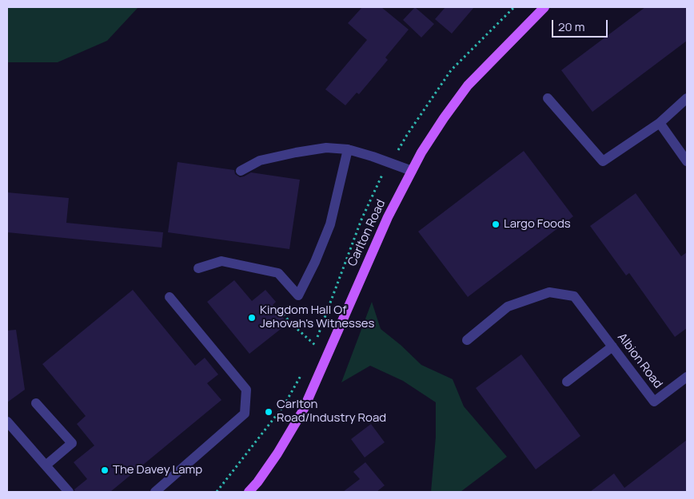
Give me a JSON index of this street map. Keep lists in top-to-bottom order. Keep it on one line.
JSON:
{"streets":{"main road":["Carlton Road"],"street":["Albion Road"]},"places":["Largo Foods","Kingdom Hall Of Jehovah's Witnesses","Carlton Road/Industry Road","The Davey Lamp"],"scale_bar":"20 m"}
